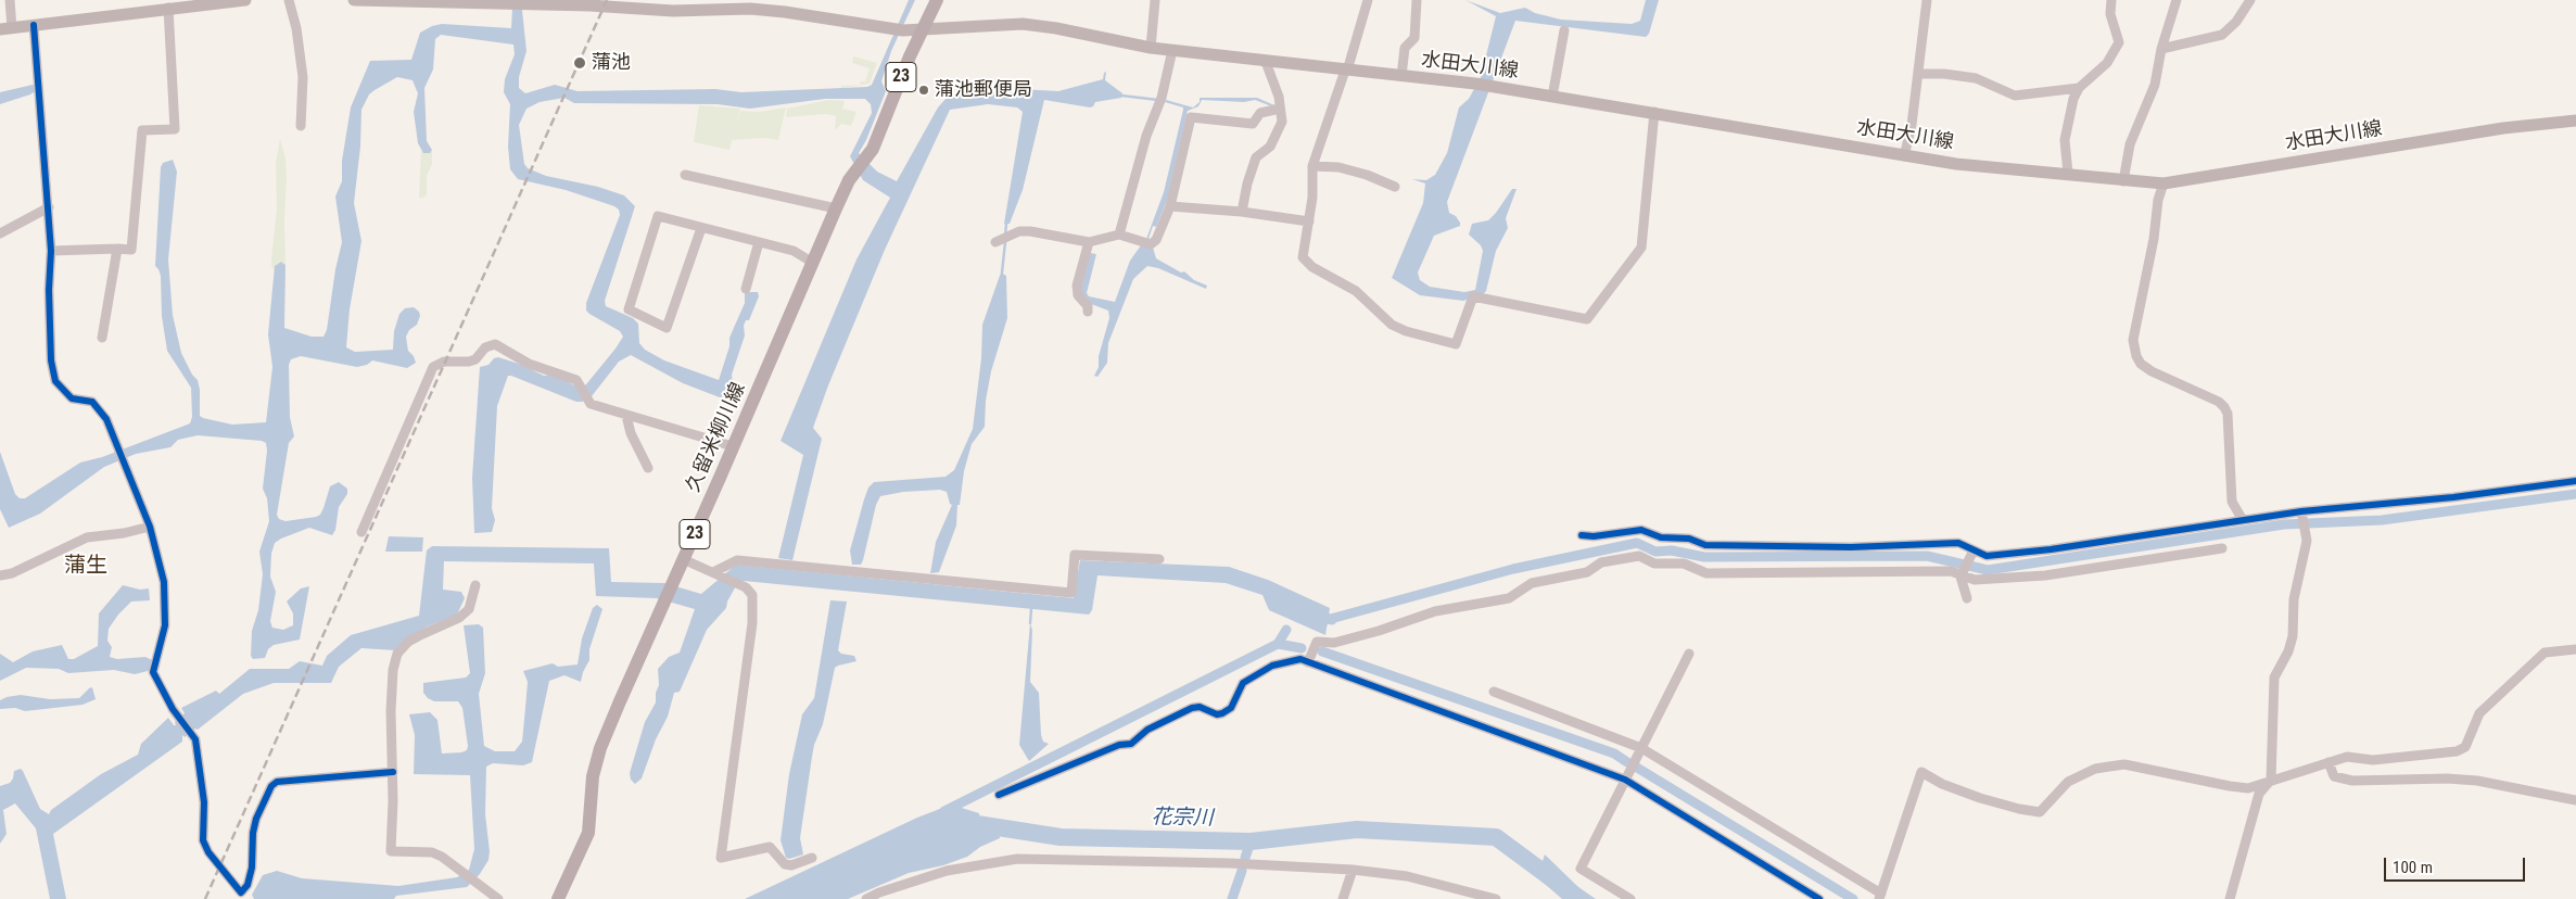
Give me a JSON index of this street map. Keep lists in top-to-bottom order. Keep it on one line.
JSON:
{"streets":{"main road":["水田大川線","23","久留米柳川線"]},"crossings":[["水田大川線","久留米柳川線"]],"districts":["蒲生"],"water":["花宗川"],"places":["蒲池","蒲池郵便局"],"scale_bar":"100 m"}
